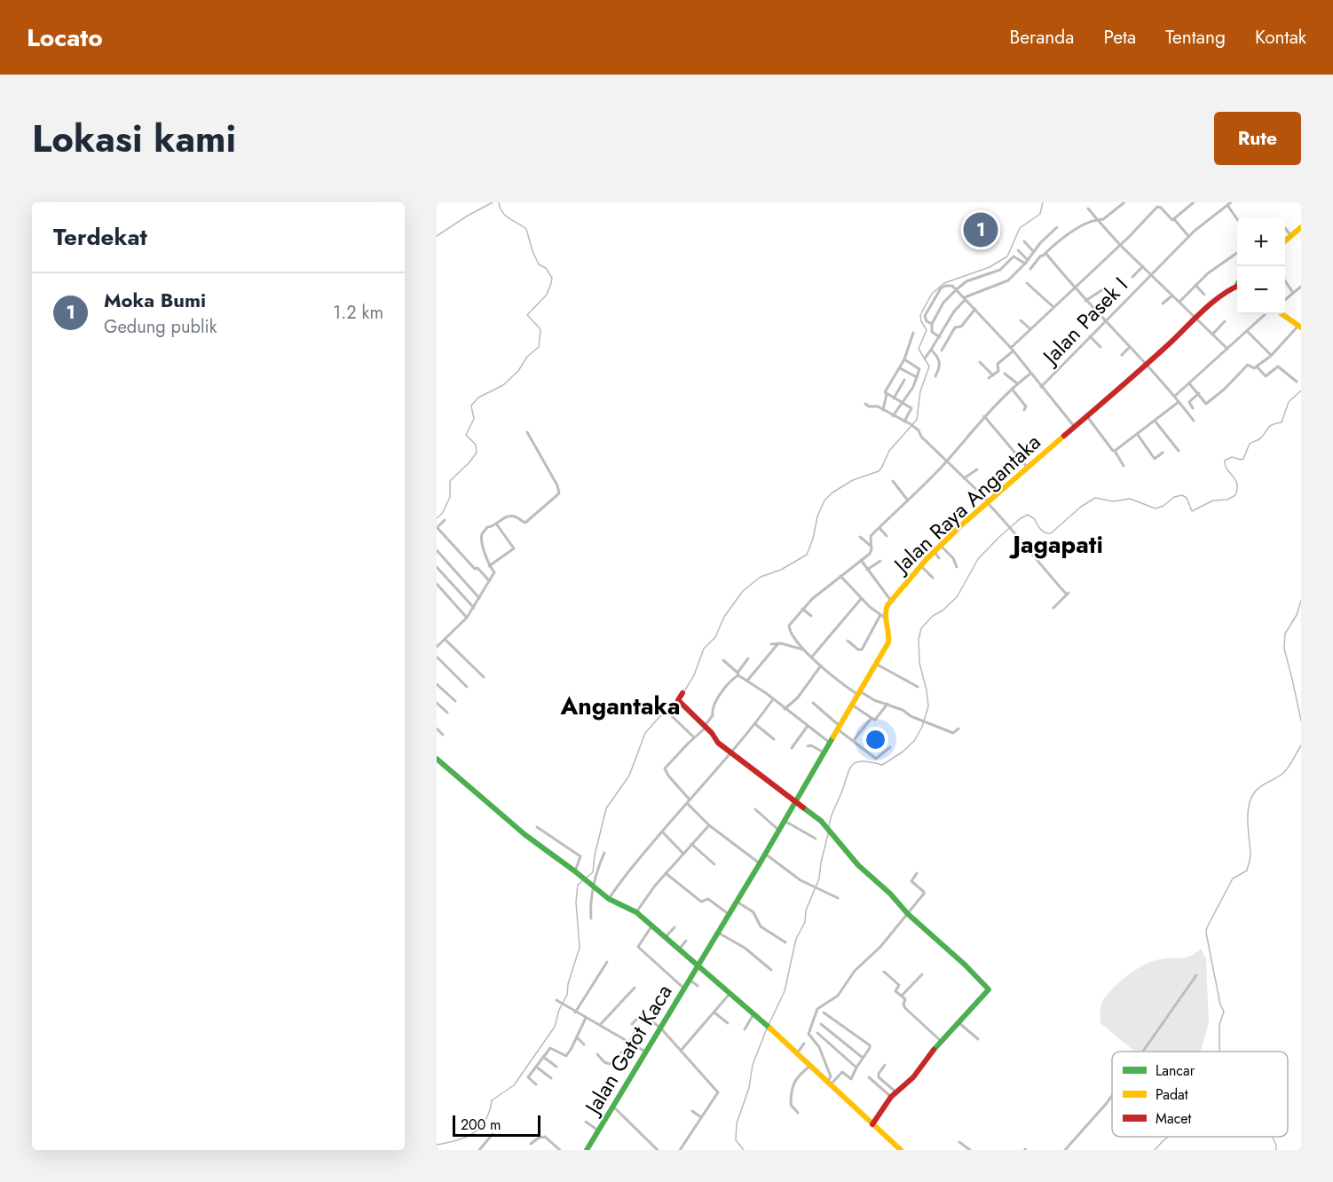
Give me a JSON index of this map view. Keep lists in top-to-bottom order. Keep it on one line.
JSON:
{"streets":{"main road":["Jalan Raya Angantaka","Jalan Gatot Kaca"],"street":["Jalan Pasek I"]},"crossings":[["Jalan Raya Angantaka","Jalan Gatot Kaca"]],"districts":["Jagapati","Angantaka"],"legend":["Lancar","Padat","Macet"],"scale_bar":"200 m","page":{"header":"Locato","nav":["Beranda","Peta","Tentang","Kontak"],"title":"Lokasi kami","buttons":"Rute","heading":"Terdekat","pins":"1","map_buttons":["+","−"],"list":[{"mark":"1","name":"Moka Bumi","note":"Gedung publik","value":"1.2 km"}],"scale":"200 m"}}
